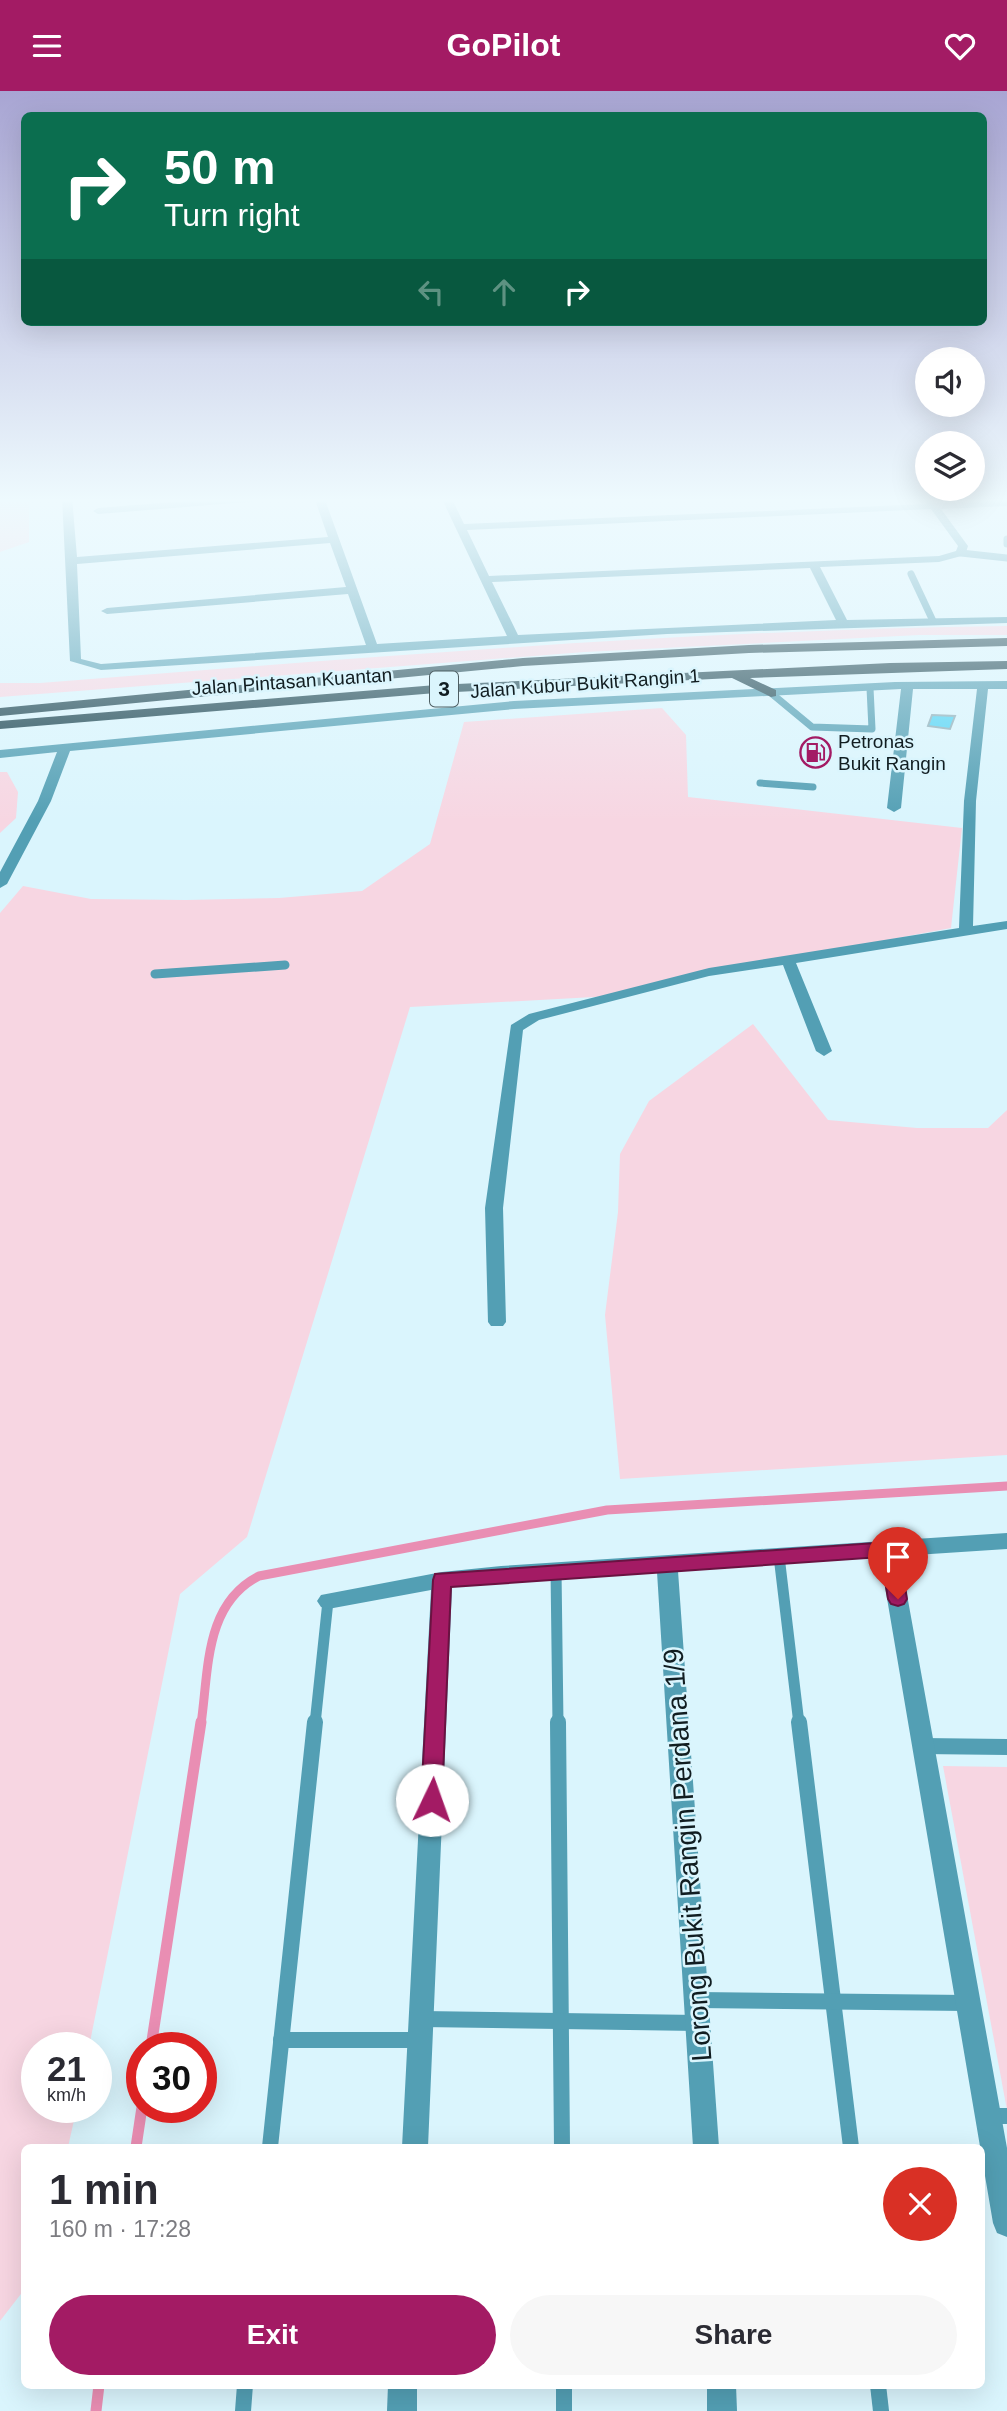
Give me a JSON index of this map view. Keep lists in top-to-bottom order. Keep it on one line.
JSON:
{"streets":{"highway":["Jalan Pintasan Kuantan","3"],"street":["Jalan Kubur Bukit Rangin 1","Lorong Bukit Rangin Perdana 1/9"]},"places":{"fuel station":["Petronas Bukit Rangin"]},"page":{"header":"GoPilot","turn":["50 m","Turn right"],"speed":"21 km/h","limit":"30","heading":["1 min","160 m · 17:28"],"buttons":["Exit","Share"]}}
